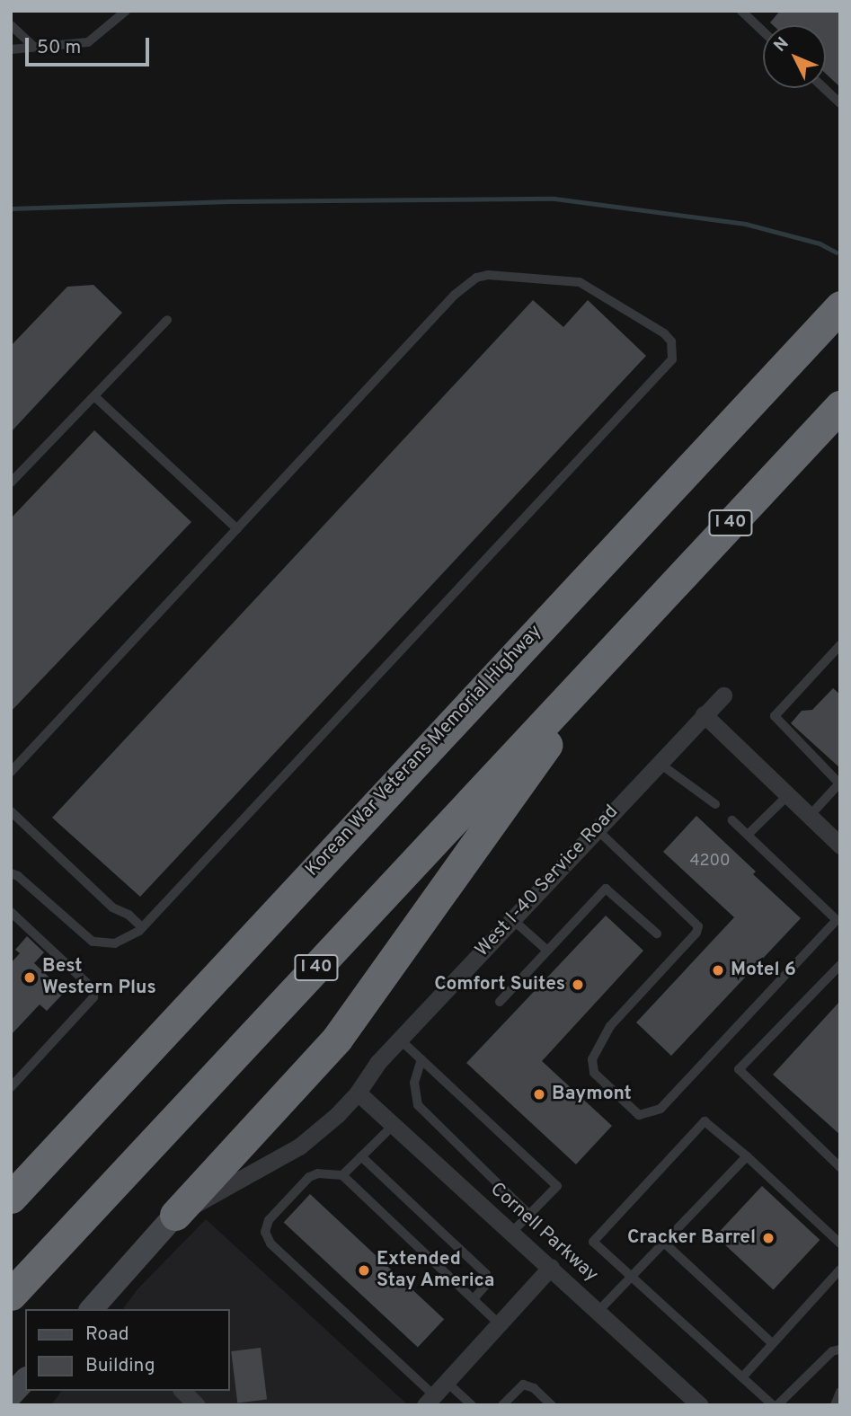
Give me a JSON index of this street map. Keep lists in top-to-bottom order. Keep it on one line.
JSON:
{"streets":{"highway":["I 40","Korean War Veterans Memorial Highway"],"main road":["West I-40 Service Road"],"street":["Cornell Parkway"]},"crossings":[["West I-40 Service Road","Cornell Parkway"]],"places":["Motel 6","Best Western Plus","Comfort Suites","Baymont","Cracker Barrel","Extended Stay America"],"house_numbers":["4200"],"legend":["Road","Building"],"scale_bar":"50 m","north":"top left"}
